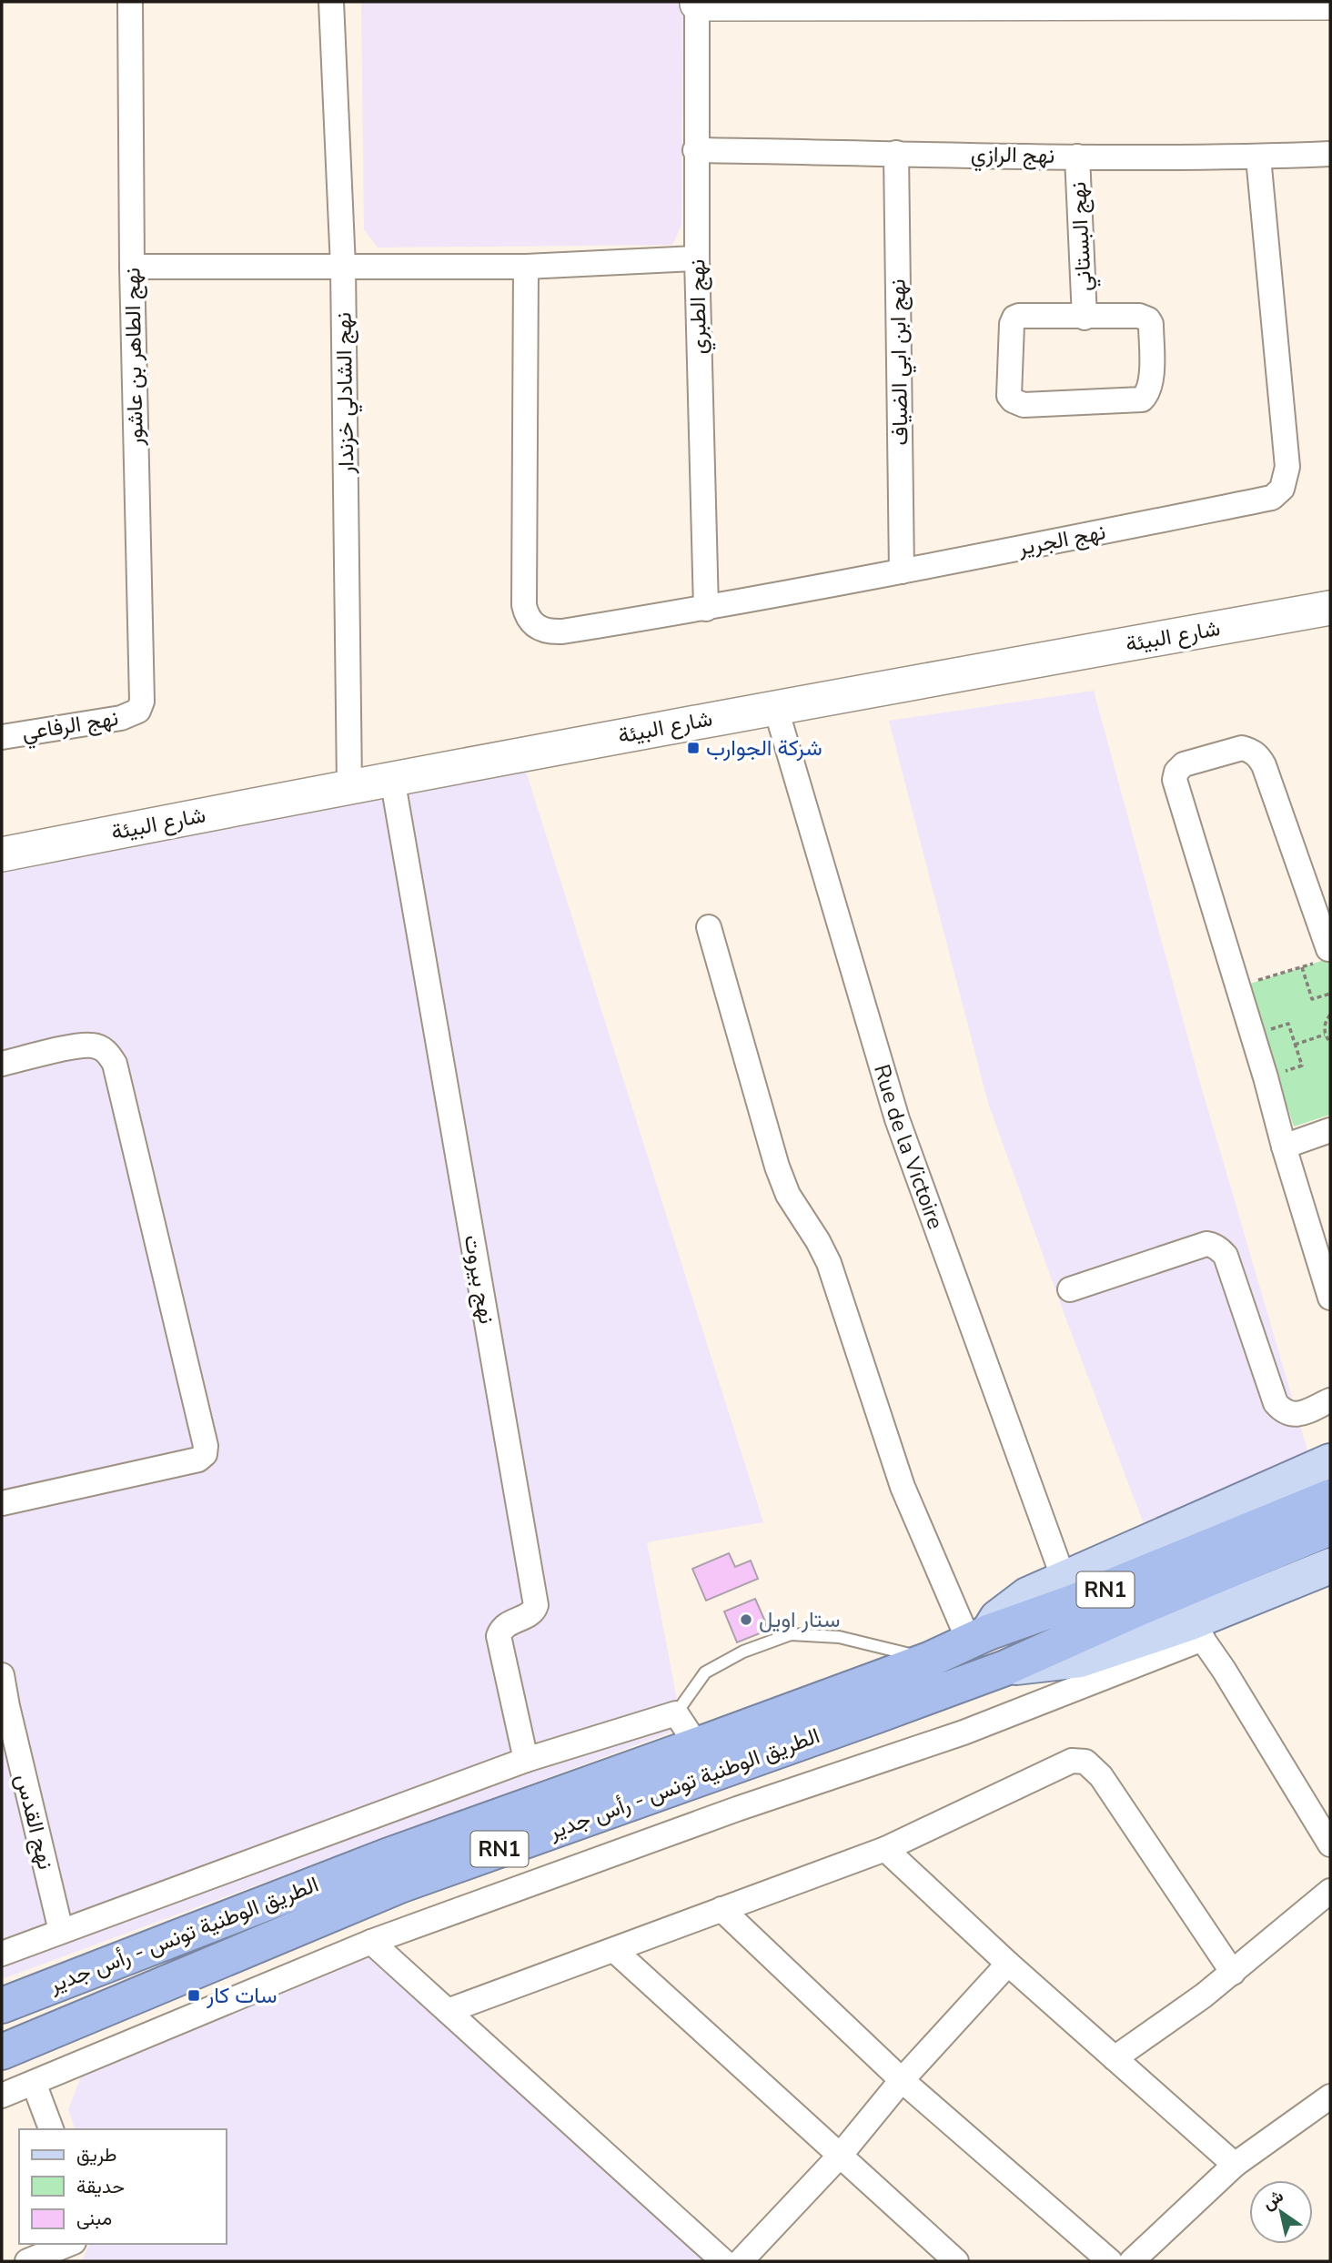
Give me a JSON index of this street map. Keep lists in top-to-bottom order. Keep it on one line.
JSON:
{"streets":{"highway":["RN1","الطريق الوطنية تونس - رأس جدير"],"main road":["شارع البيئة"],"street":["نهج الرازي","نهج البستاني","نهج الطبري","نهج الطاهر بن عاشور","نهج ابن ابي الضياف","نهج الشادلي خزندار","نهج الجرير","نهج الرفاعي","Rue de la Victoire","نهج بيروت","نهج القدس"]},"crossings":[["نهج الرازي","نهج البستاني"],["نهج الرازي","نهج الطبري"],["نهج الرازي","نهج ابن ابي الضياف"],["نهج الرازي","نهج الجرير"],["نهج الطبري","نهج الجرير"],["نهج الطاهر بن عاشور","نهج الرفاعي"],["نهج ابن ابي الضياف","نهج الجرير"],["نهج الشادلي خزندار","شارع البيئة"],["شارع البيئة","Rue de la Victoire"],["شارع البيئة","نهج بيروت"]],"places":{"transit":["شركة الجوارب","سات كار"],"other":["ستار اويل"]},"legend":["طريق","حديقة","مبنى"],"north":"top left"}
